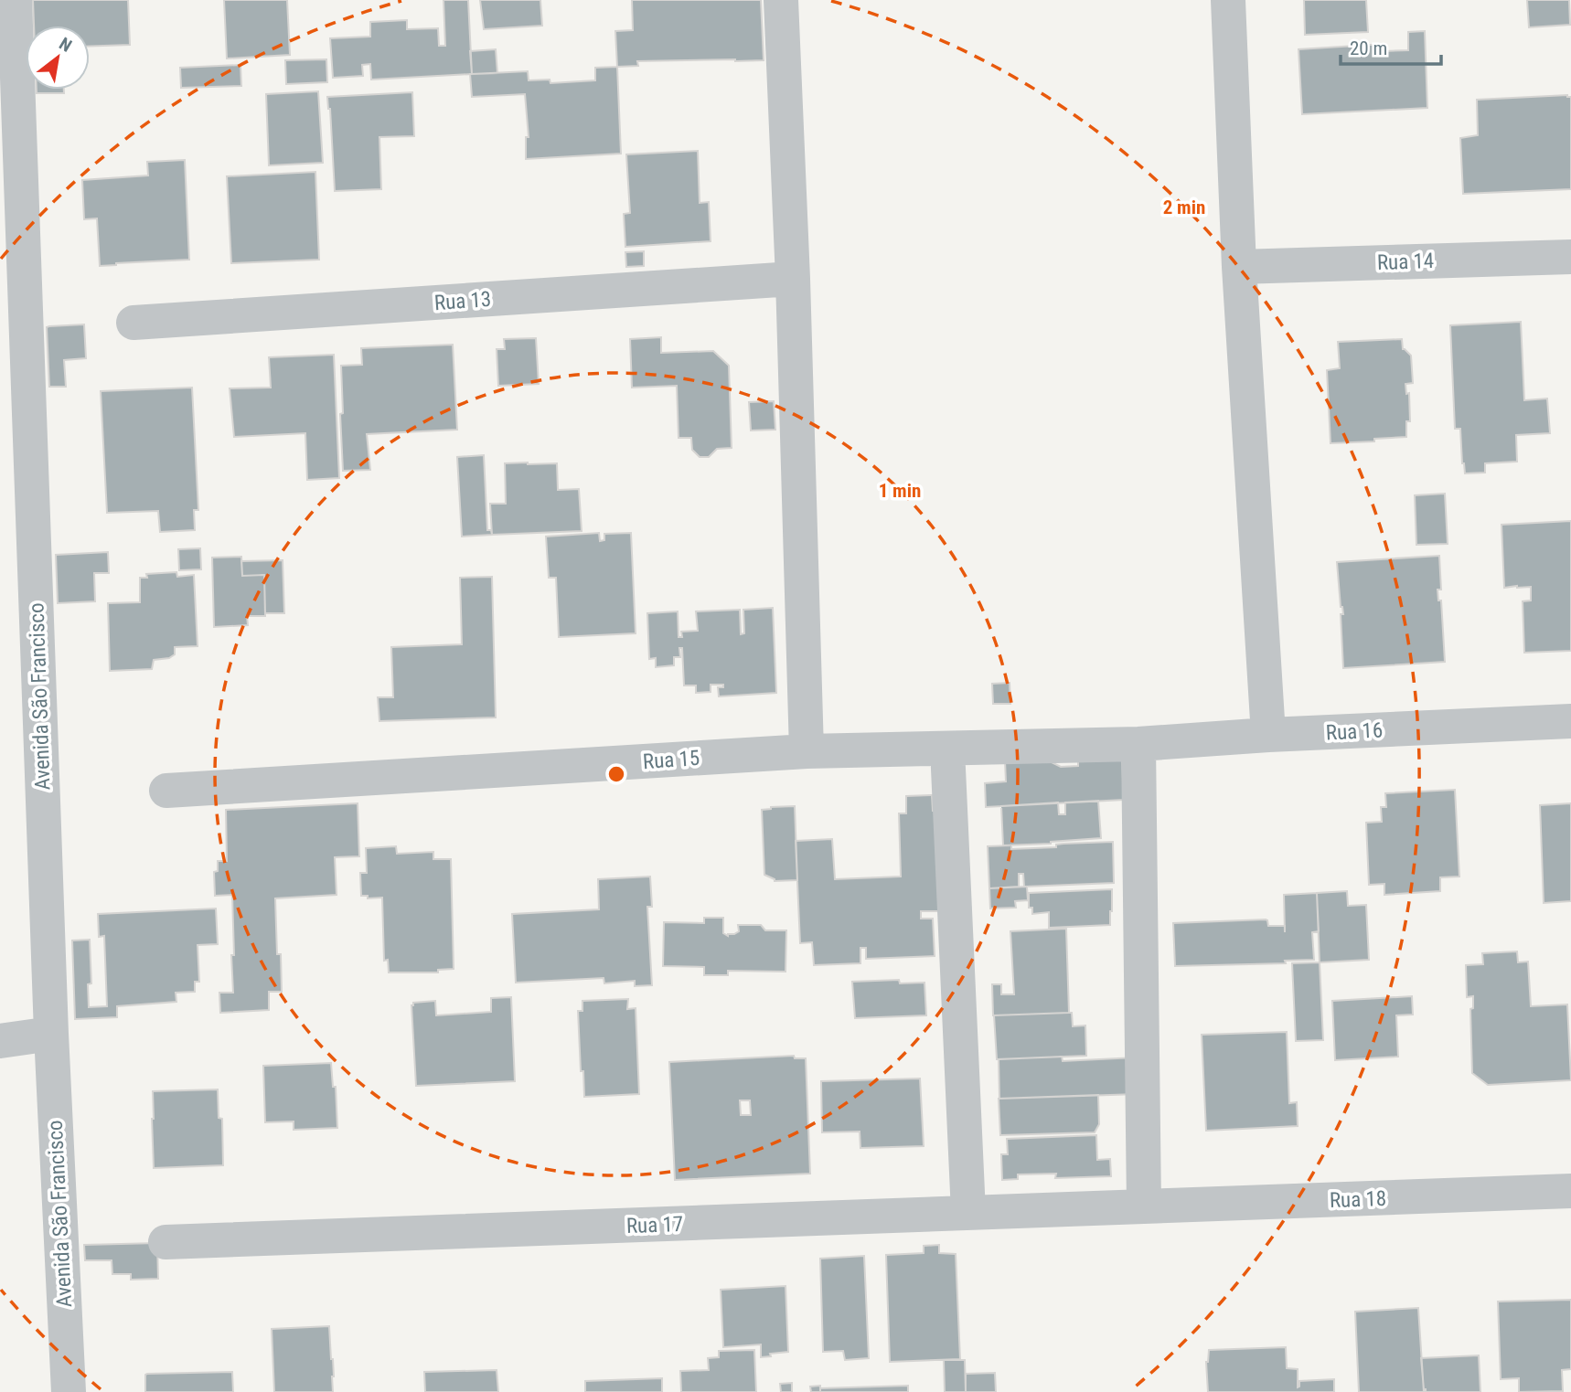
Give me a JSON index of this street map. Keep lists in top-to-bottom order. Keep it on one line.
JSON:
{"streets":{"street":["Rua 14","Rua 13","Avenida São Francisco","Rua 16","Rua 15","Rua 18","Rua 17"]},"crossings":[["Rua 16","Rua 15"],["Rua 18","Rua 17"]],"scale_bar":"20 m","north":"top right","rings":["2 min","1 min"]}
